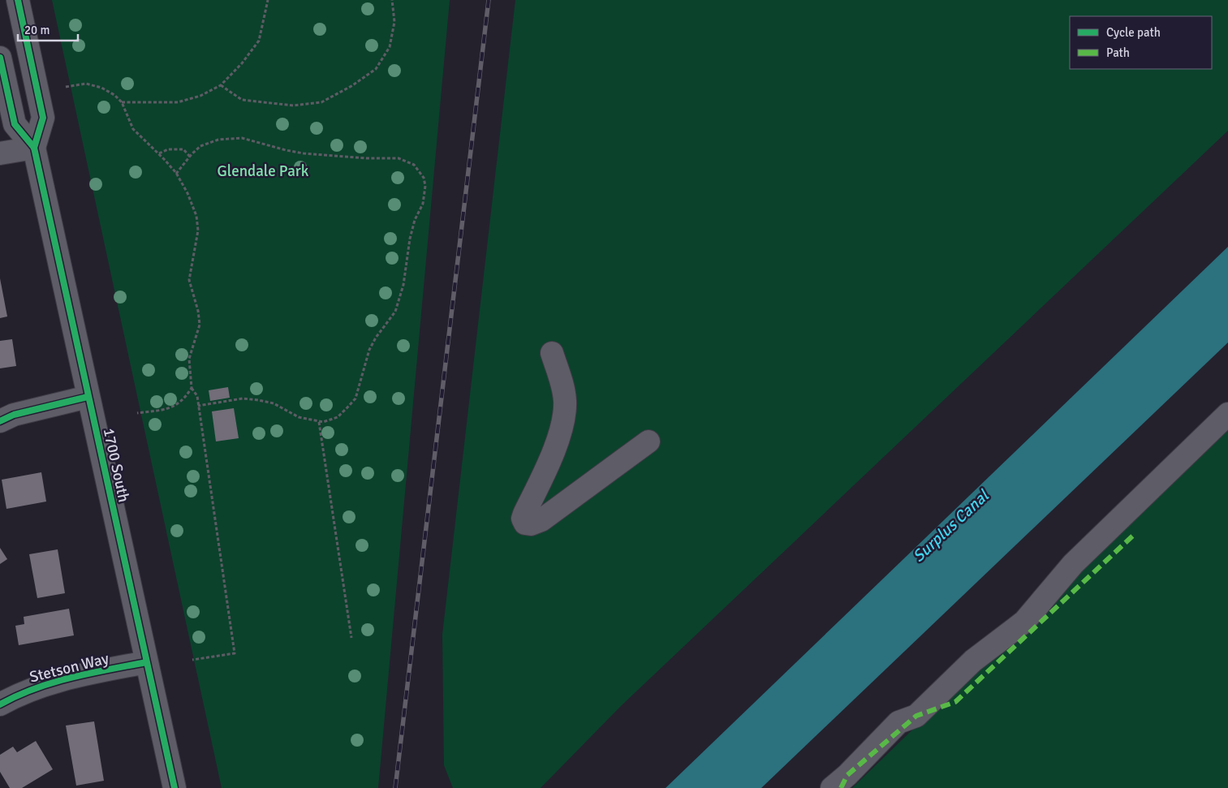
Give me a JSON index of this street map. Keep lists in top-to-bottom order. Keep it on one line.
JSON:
{"streets":{"street":["1700 South","Stetson Way"]},"crossings":[["1700 South","Stetson Way"]],"water":["Surplus Canal"],"parks":["Glendale Park"],"legend":["Cycle path","Path"],"scale_bar":"20 m"}
